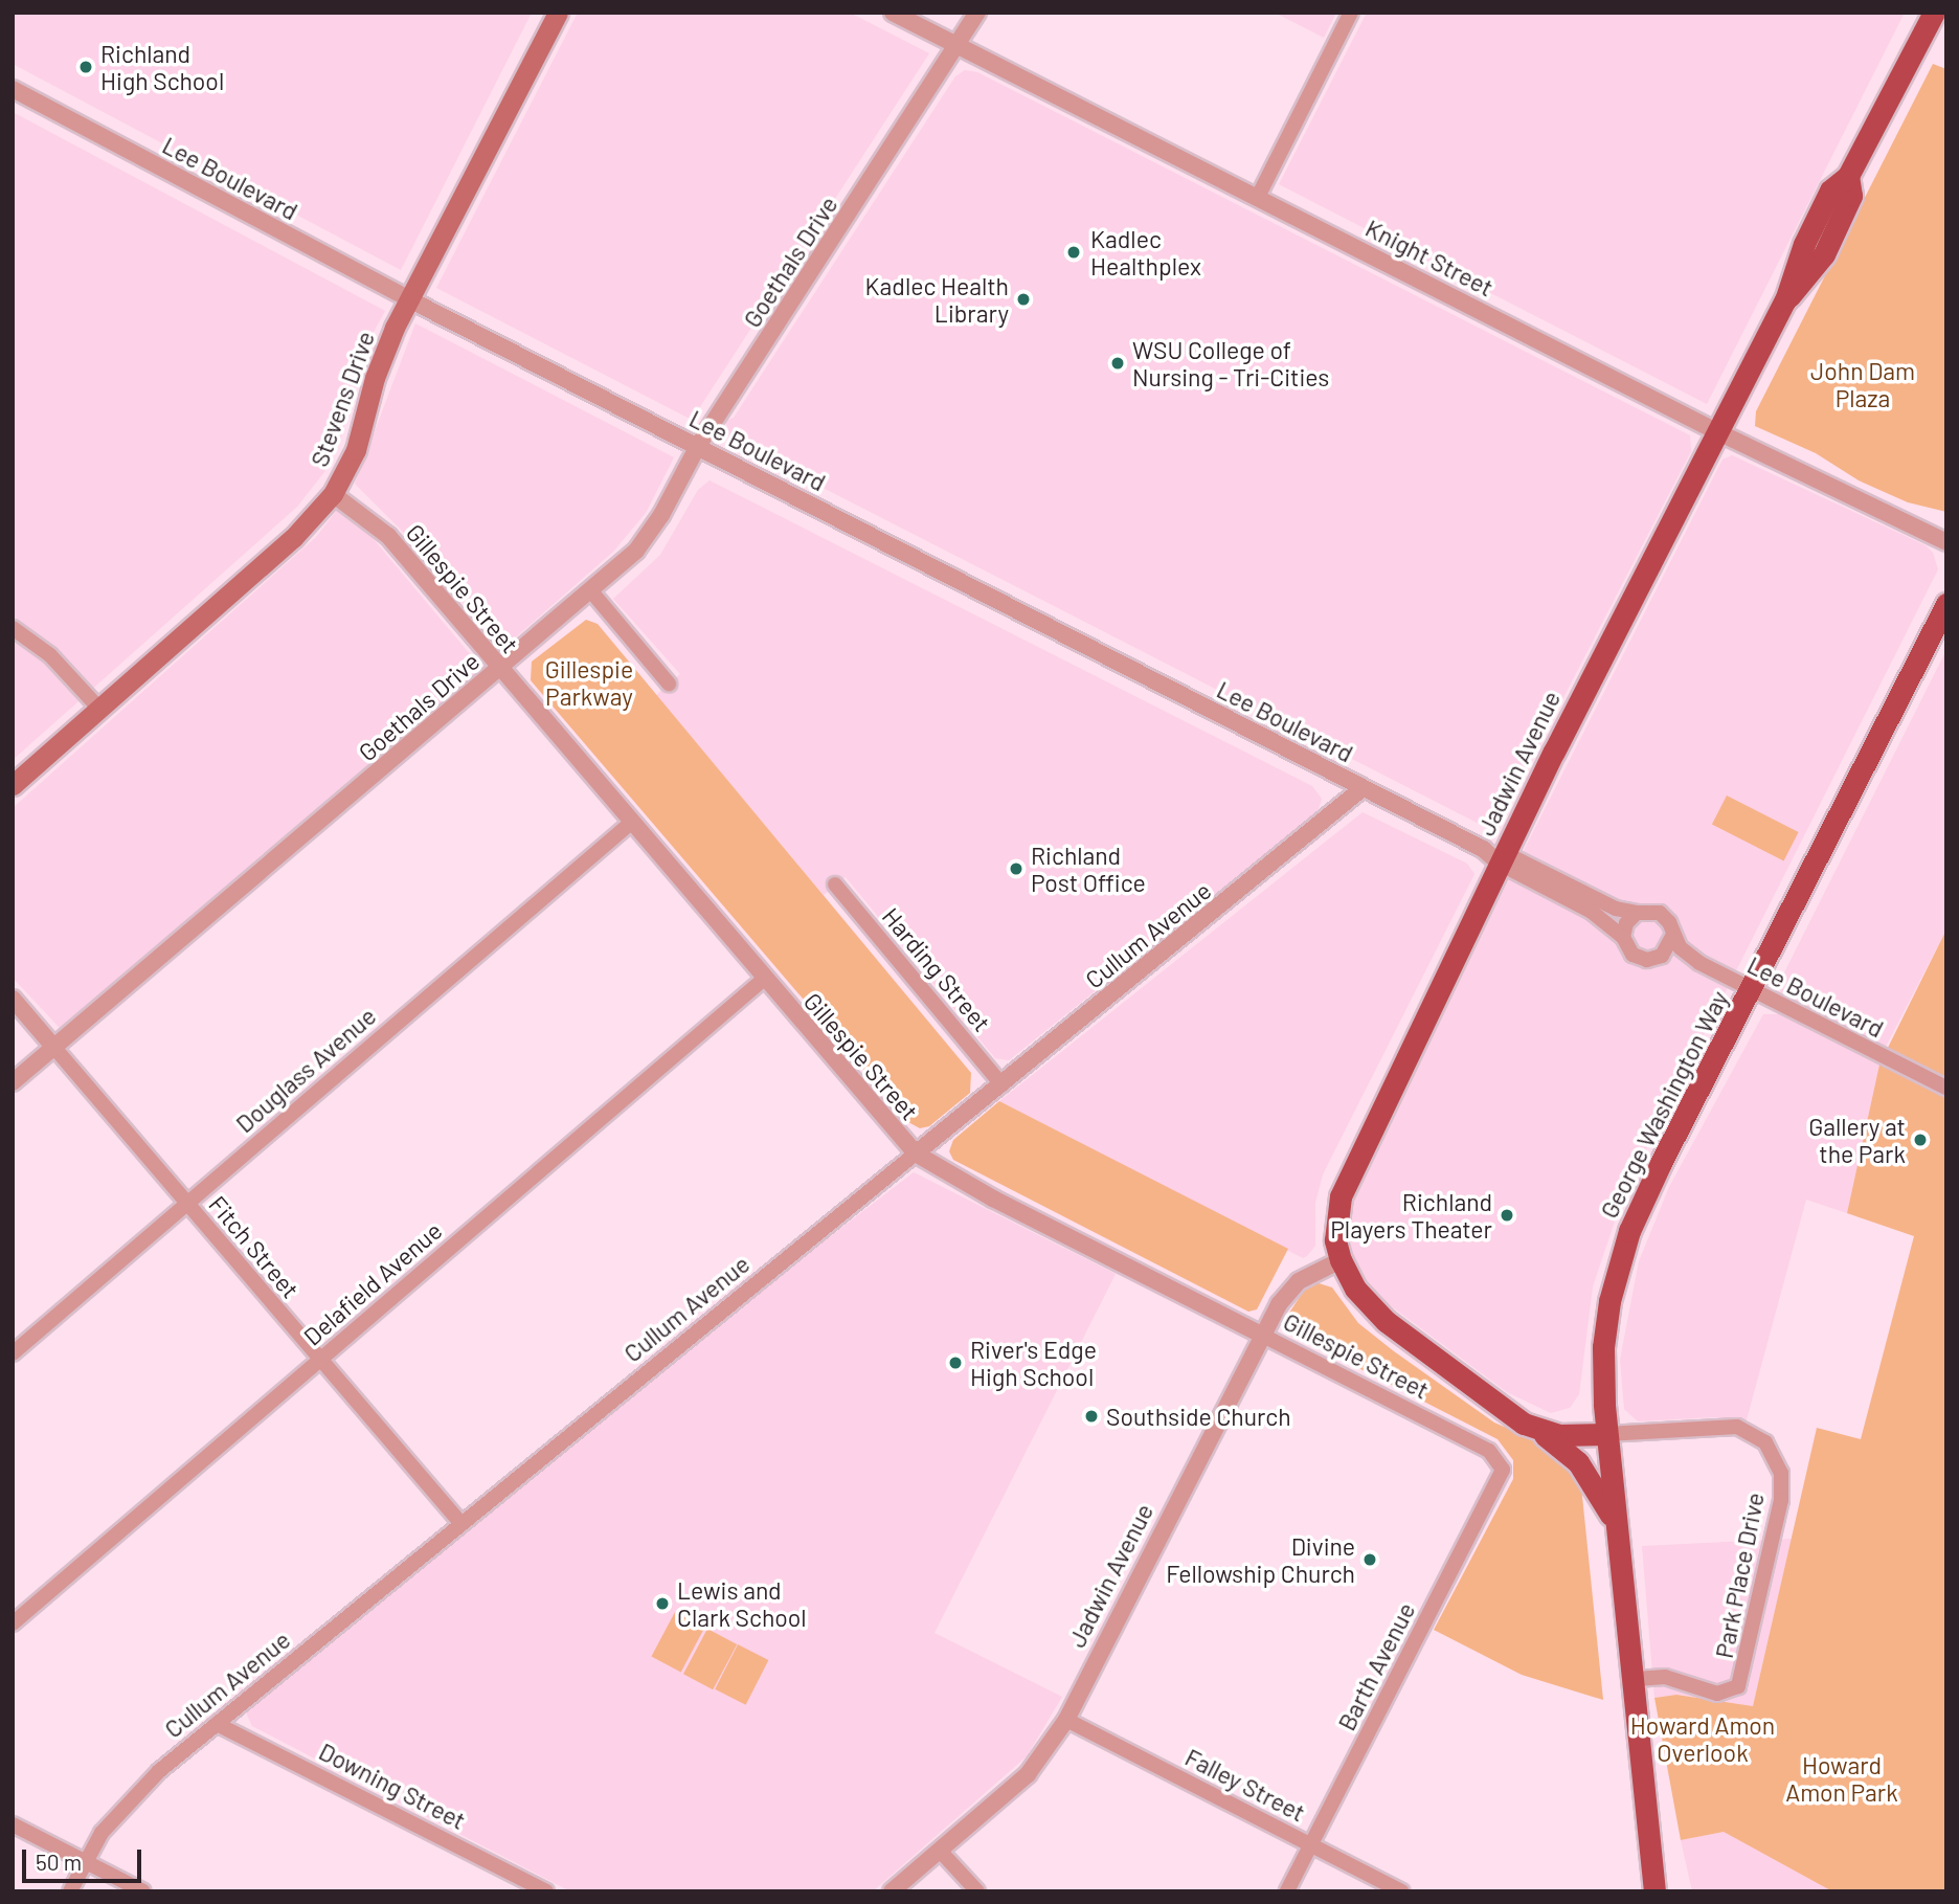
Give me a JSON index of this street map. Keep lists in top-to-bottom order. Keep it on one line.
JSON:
{"streets":{"main road":["Stevens Drive","Jadwin Avenue","George Washington Way"],"street":["Lee Boulevard","Knight Street","Goethals Drive","Gillespie Street","Cullum Avenue","Harding Street","Douglass Avenue","Fitch Street","Delafield Avenue","Park Place Drive","Barth Avenue","Falley Street","Downing Street"]},"crossings":[["Lee Boulevard","Goethals Drive"],["Lee Boulevard","Stevens Drive"],["Lee Boulevard","Jadwin Avenue"],["Lee Boulevard","Cullum Avenue"],["Lee Boulevard","George Washington Way"],["Knight Street","Goethals Drive"],["Knight Street","Jadwin Avenue"],["Goethals Drive","Gillespie Street"],["Goethals Drive","Fitch Street"],["Stevens Drive","Gillespie Street"],["Gillespie Street","Jadwin Avenue"],["Gillespie Street","Cullum Avenue"],["Gillespie Street","Douglass Avenue"],["Gillespie Street","Delafield Avenue"],["Gillespie Street","Barth Avenue"],["Jadwin Avenue","George Washington Way"],["Jadwin Avenue","Park Place Drive"],["Jadwin Avenue","Falley Street"],["Cullum Avenue","Harding Street"],["Cullum Avenue","Fitch Street"],["Cullum Avenue","Downing Street"],["Douglass Avenue","Fitch Street"],["George Washington Way","Park Place Drive"],["Fitch Street","Delafield Avenue"],["Barth Avenue","Falley Street"]],"parks":["John Dam Plaza","Gillespie Parkway","Howard Amon Overlook","Howard Amon Park"],"places":["Richland High School","Kadlec Healthplex","Kadlec Health Library","WSU College of Nursing - Tri-Cities","Richland Post Office","Gallery at the Park","Richland Players Theater","River's Edge High School","Southside Church","Divine Fellowship Church","Lewis and Clark School"],"scale_bar":"50 m"}
